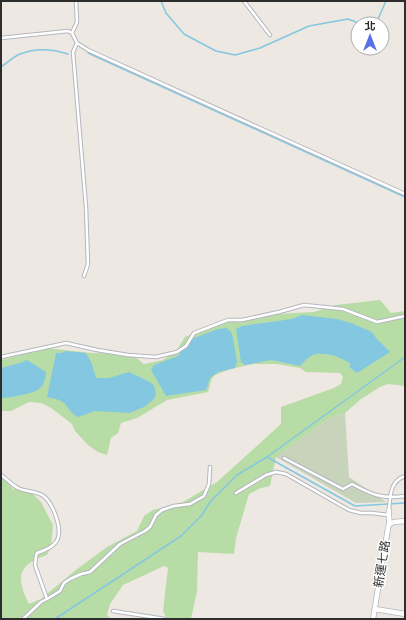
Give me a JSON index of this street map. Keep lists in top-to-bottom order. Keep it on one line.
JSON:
{"streets":{"street":["新運七路"]},"north":"top"}
